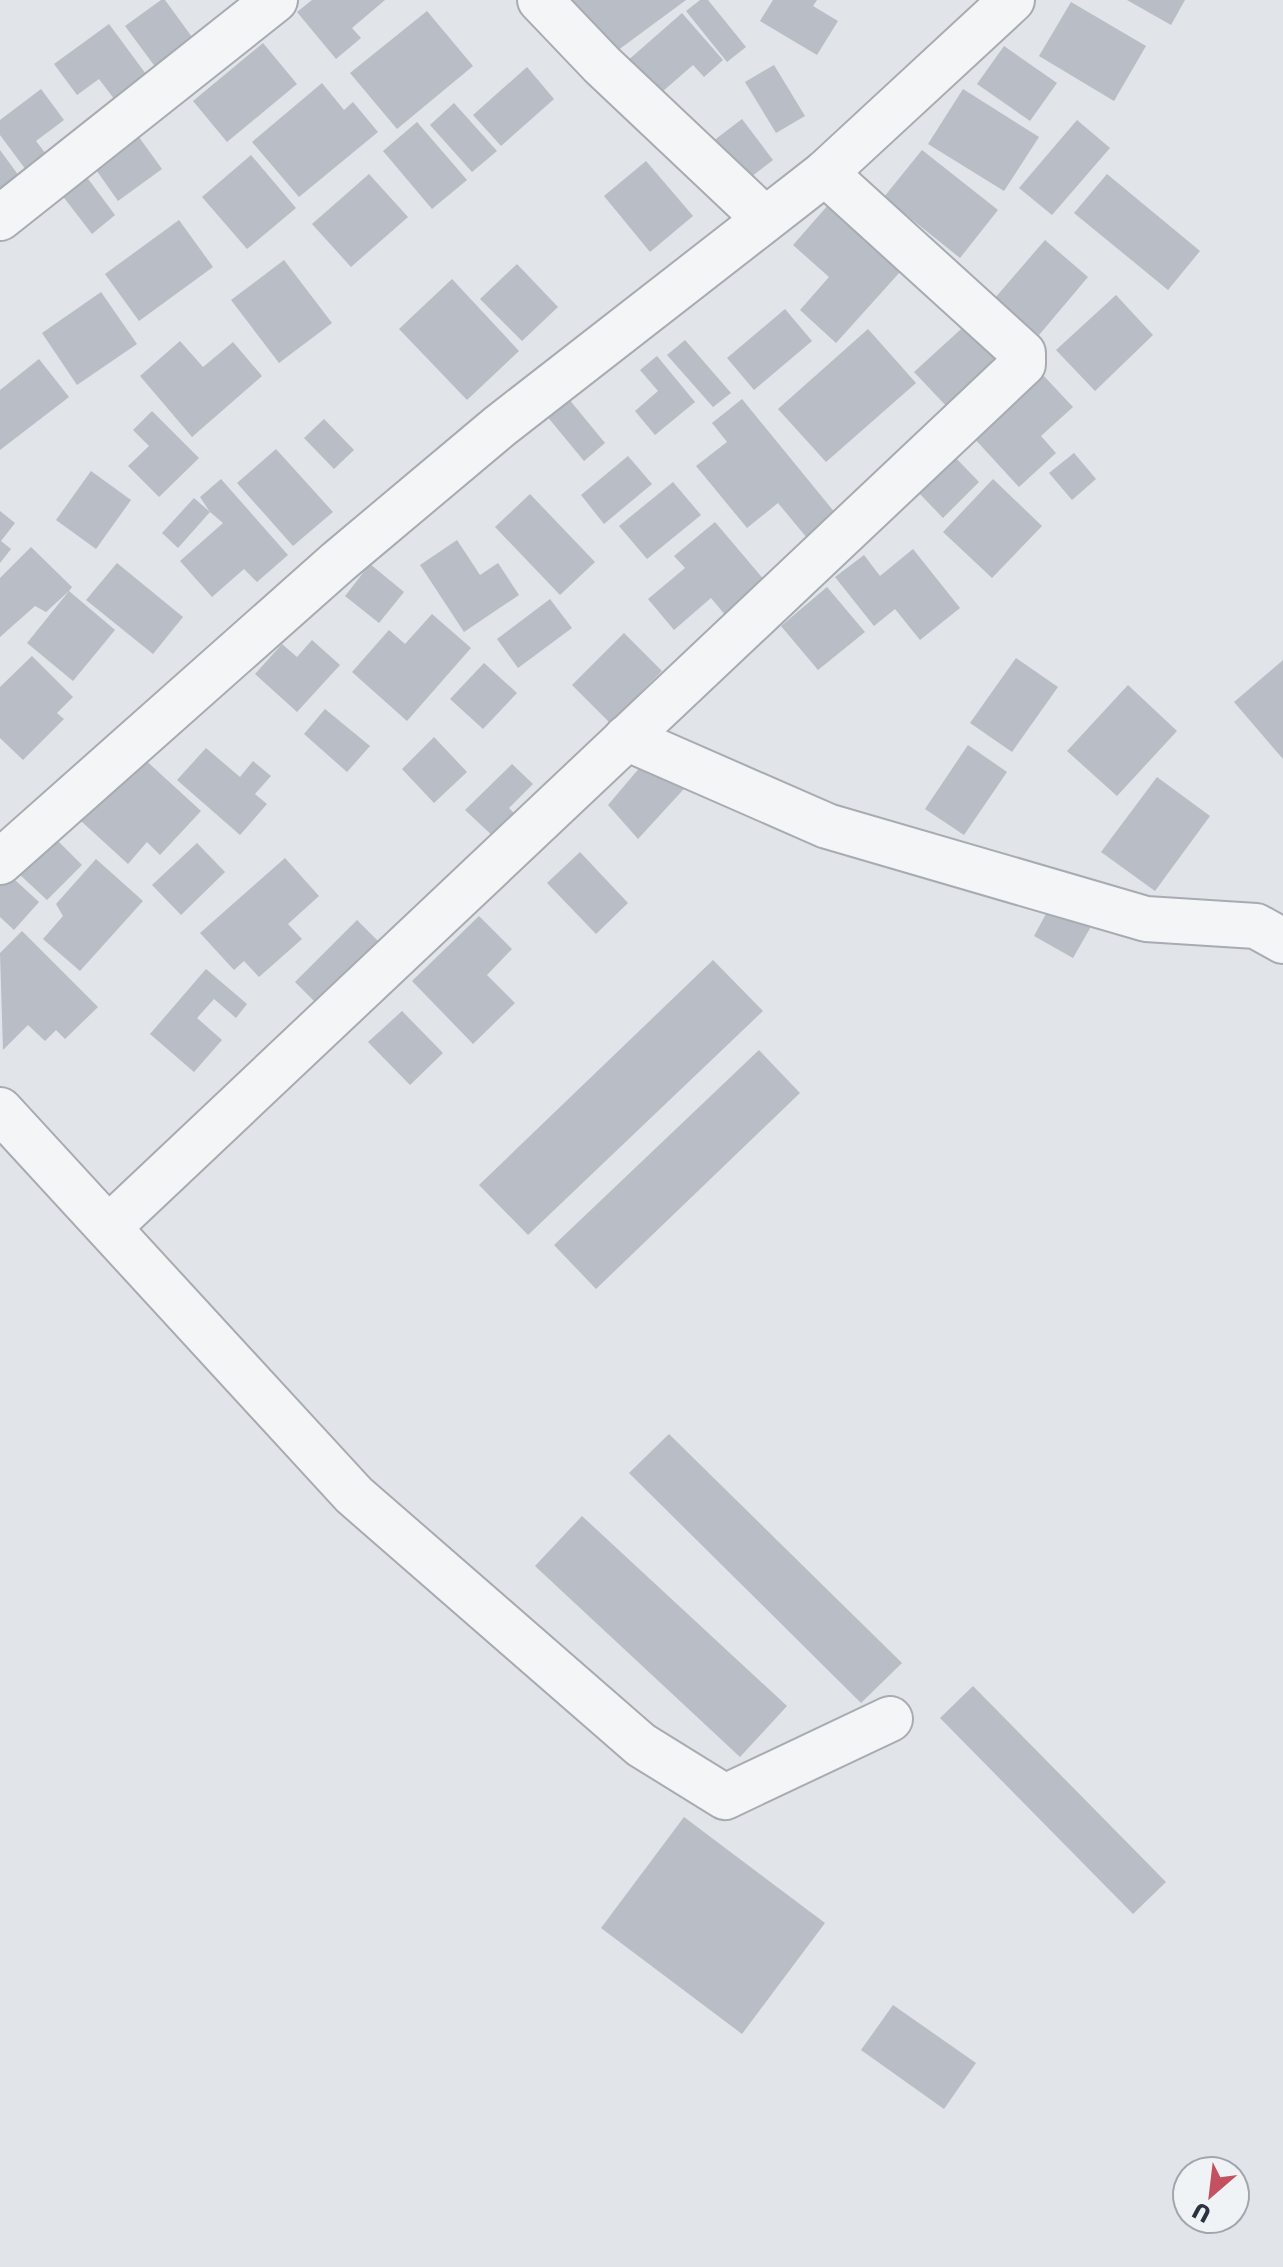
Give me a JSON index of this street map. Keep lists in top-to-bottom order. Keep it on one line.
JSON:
{"north":"bottom left"}
